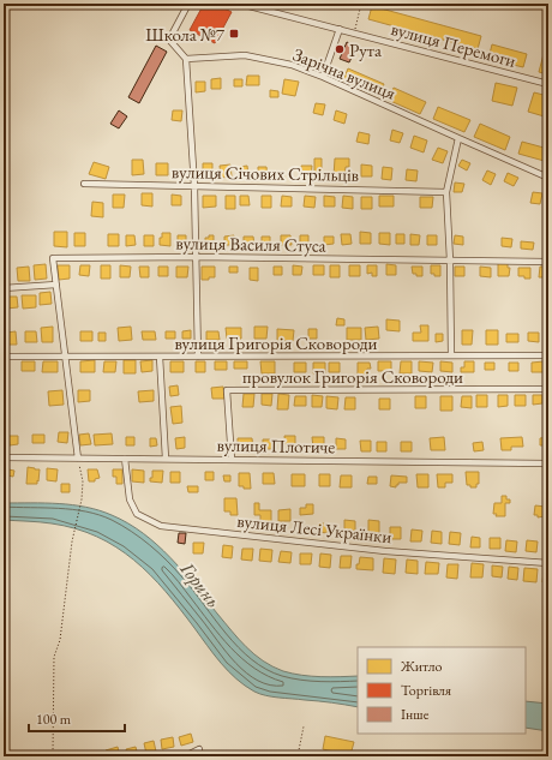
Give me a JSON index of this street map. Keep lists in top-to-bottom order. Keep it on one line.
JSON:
{"streets":{"street":["вулиця Перемоги","Зарічна вулиця","вулиця Січових Стрільців","вулиця Василя Стуса","вулиця Григорія Сковороди","провулок Григорія Сковороди","вулиця Плотиче","вулиця Лесі Українки"]},"crossings":[["вулиця Василя Стуса","вулиця Григорія Сковороди"],["вулиця Василя Стуса","вулиця Плотиче"],["провулок Григорія Сковороди","вулиця Плотиче"],["вулиця Плотиче","вулиця Лесі Українки"]],"water":["Горинь"],"places":{"transit":["Школа №7"],"other":["Рута"]},"legend":["Житло","Торгівля","Інше"],"scale_bar":"100 m"}
